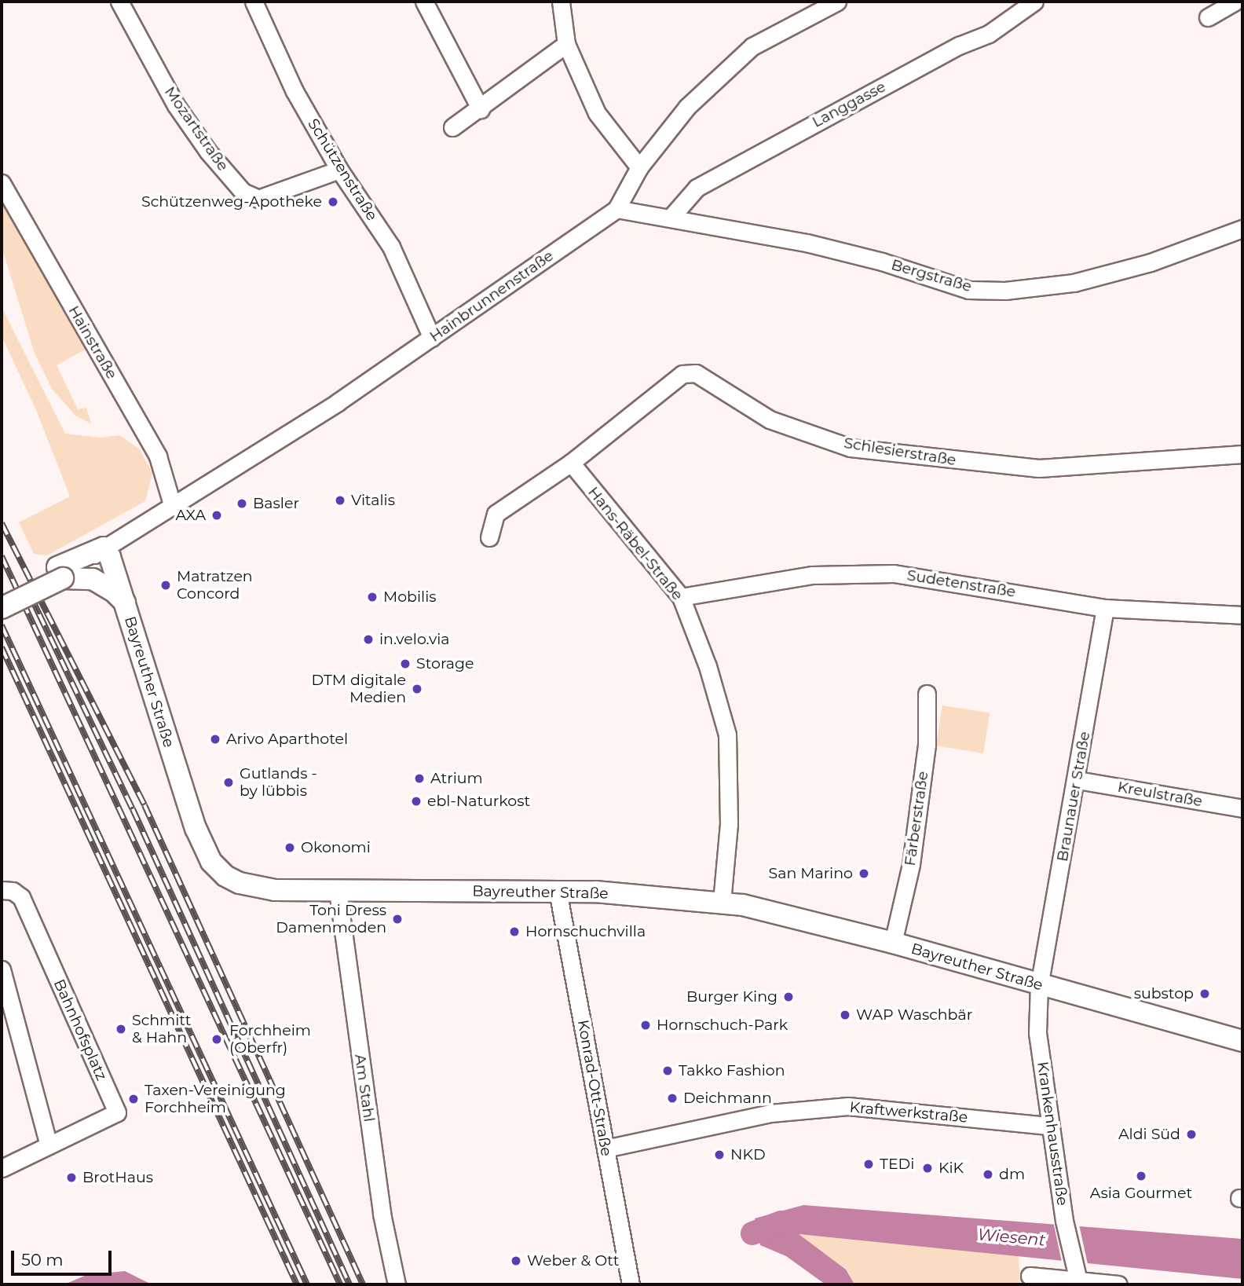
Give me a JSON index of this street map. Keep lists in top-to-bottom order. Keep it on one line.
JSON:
{"streets":{"main road":["Bayreuther Straße"],"street":["Langgasse","Mozartstraße","Schützenstraße","Bergstraße","Hainbrunnenstraße","Hainstraße","Schlesierstraße","Hans-Räbel-Straße","Sudetenstraße","Kreulstraße","Braunauer Straße","Färberstraße","Bahnhofsplatz","Am Stahl","Konrad-Ott-Straße","Kraftwerkstraße","Krankenhausstraße"]},"crossings":[["Langgasse","Bergstraße"],["Mozartstraße","Schützenstraße"],["Schützenstraße","Hainbrunnenstraße"],["Bergstraße","Hainbrunnenstraße"],["Hainbrunnenstraße","Hainstraße"],["Hainbrunnenstraße","Bayreuther Straße"],["Schlesierstraße","Hans-Räbel-Straße"],["Hans-Räbel-Straße","Sudetenstraße"],["Hans-Räbel-Straße","Bayreuther Straße"],["Sudetenstraße","Braunauer Straße"],["Bayreuther Straße","Braunauer Straße"],["Bayreuther Straße","Färberstraße"],["Bayreuther Straße","Am Stahl"],["Bayreuther Straße","Konrad-Ott-Straße"],["Bayreuther Straße","Krankenhausstraße"],["Kreulstraße","Braunauer Straße"],["Braunauer Straße","Krankenhausstraße"],["Konrad-Ott-Straße","Kraftwerkstraße"],["Kraftwerkstraße","Krankenhausstraße"]],"water":["Wiesent"],"places":["Schützenweg-Apotheke","Vitalis","Basler","AXA","Matratzen Concord","Mobilis","in.velo.via","Storage","DTM digitale Medien","Arivo Aparthotel","Atrium","Gutlands - by lübbis","ebl-Naturkost","Okonomi","San Marino","Toni Dress Damenmoden","Hornschuchvilla","substop","Burger King","WAP Waschbär","Hornschuch-Park","Schmitt & Hahn","Forchheim (Oberfr)","Takko Fashion","Deichmann","Taxen-Vereinigung Forchheim","Aldi Süd","NKD","TEDi","KiK","dm","Asia Gourmet","BrotHaus","Weber & Ott"],"scale_bar":"50 m"}
